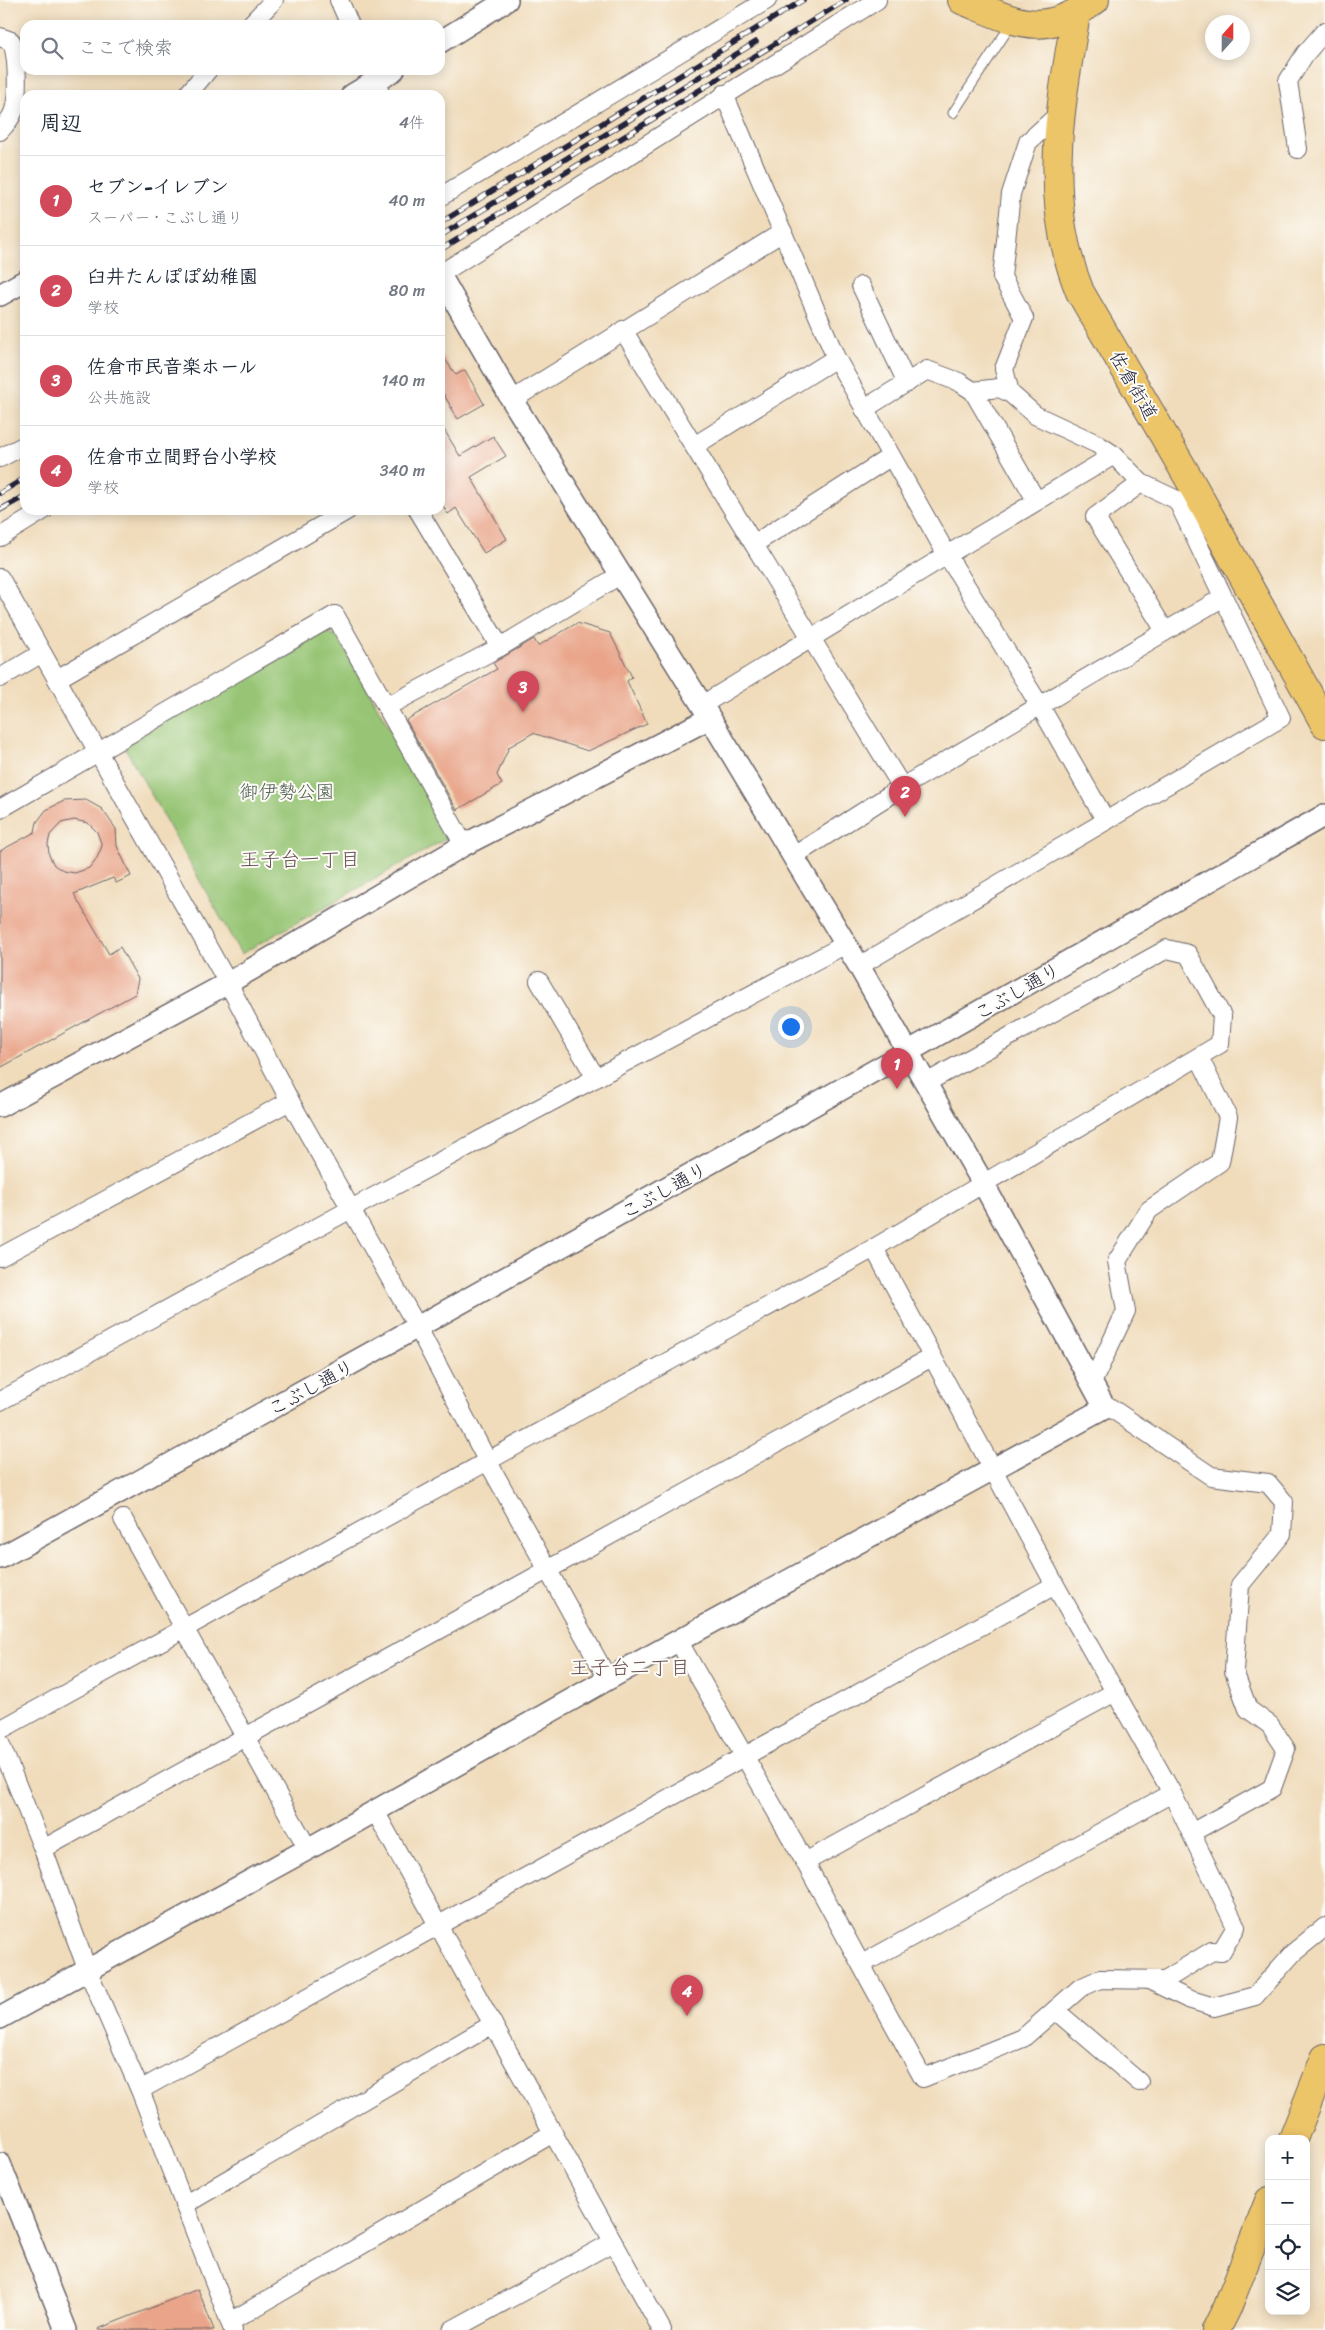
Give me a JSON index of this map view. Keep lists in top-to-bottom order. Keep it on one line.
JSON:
{"streets":{"main road":["佐倉街道"],"street":["こぶし通り"]},"districts":["王子台一丁目","王子台二丁目"],"parks":["御伊勢公園"],"north":"top","page":{"search":"ここで検索","heading":["周辺","4件"],"list":[{"mark":"1","name":"セブン-イレブン","note":"スーパー · こぶし通り","value":"40 m"},{"mark":"2","name":"臼井たんぽぽ幼稚園","note":"学校","value":"80 m"},{"mark":"3","name":"佐倉市民音楽ホール","note":"公共施設","value":"140 m"},{"mark":"4","name":"佐倉市立間野台小学校","note":"学校","value":"340 m"}],"pins":["3","2","1","4"],"map_buttons":["+","−"]}}
